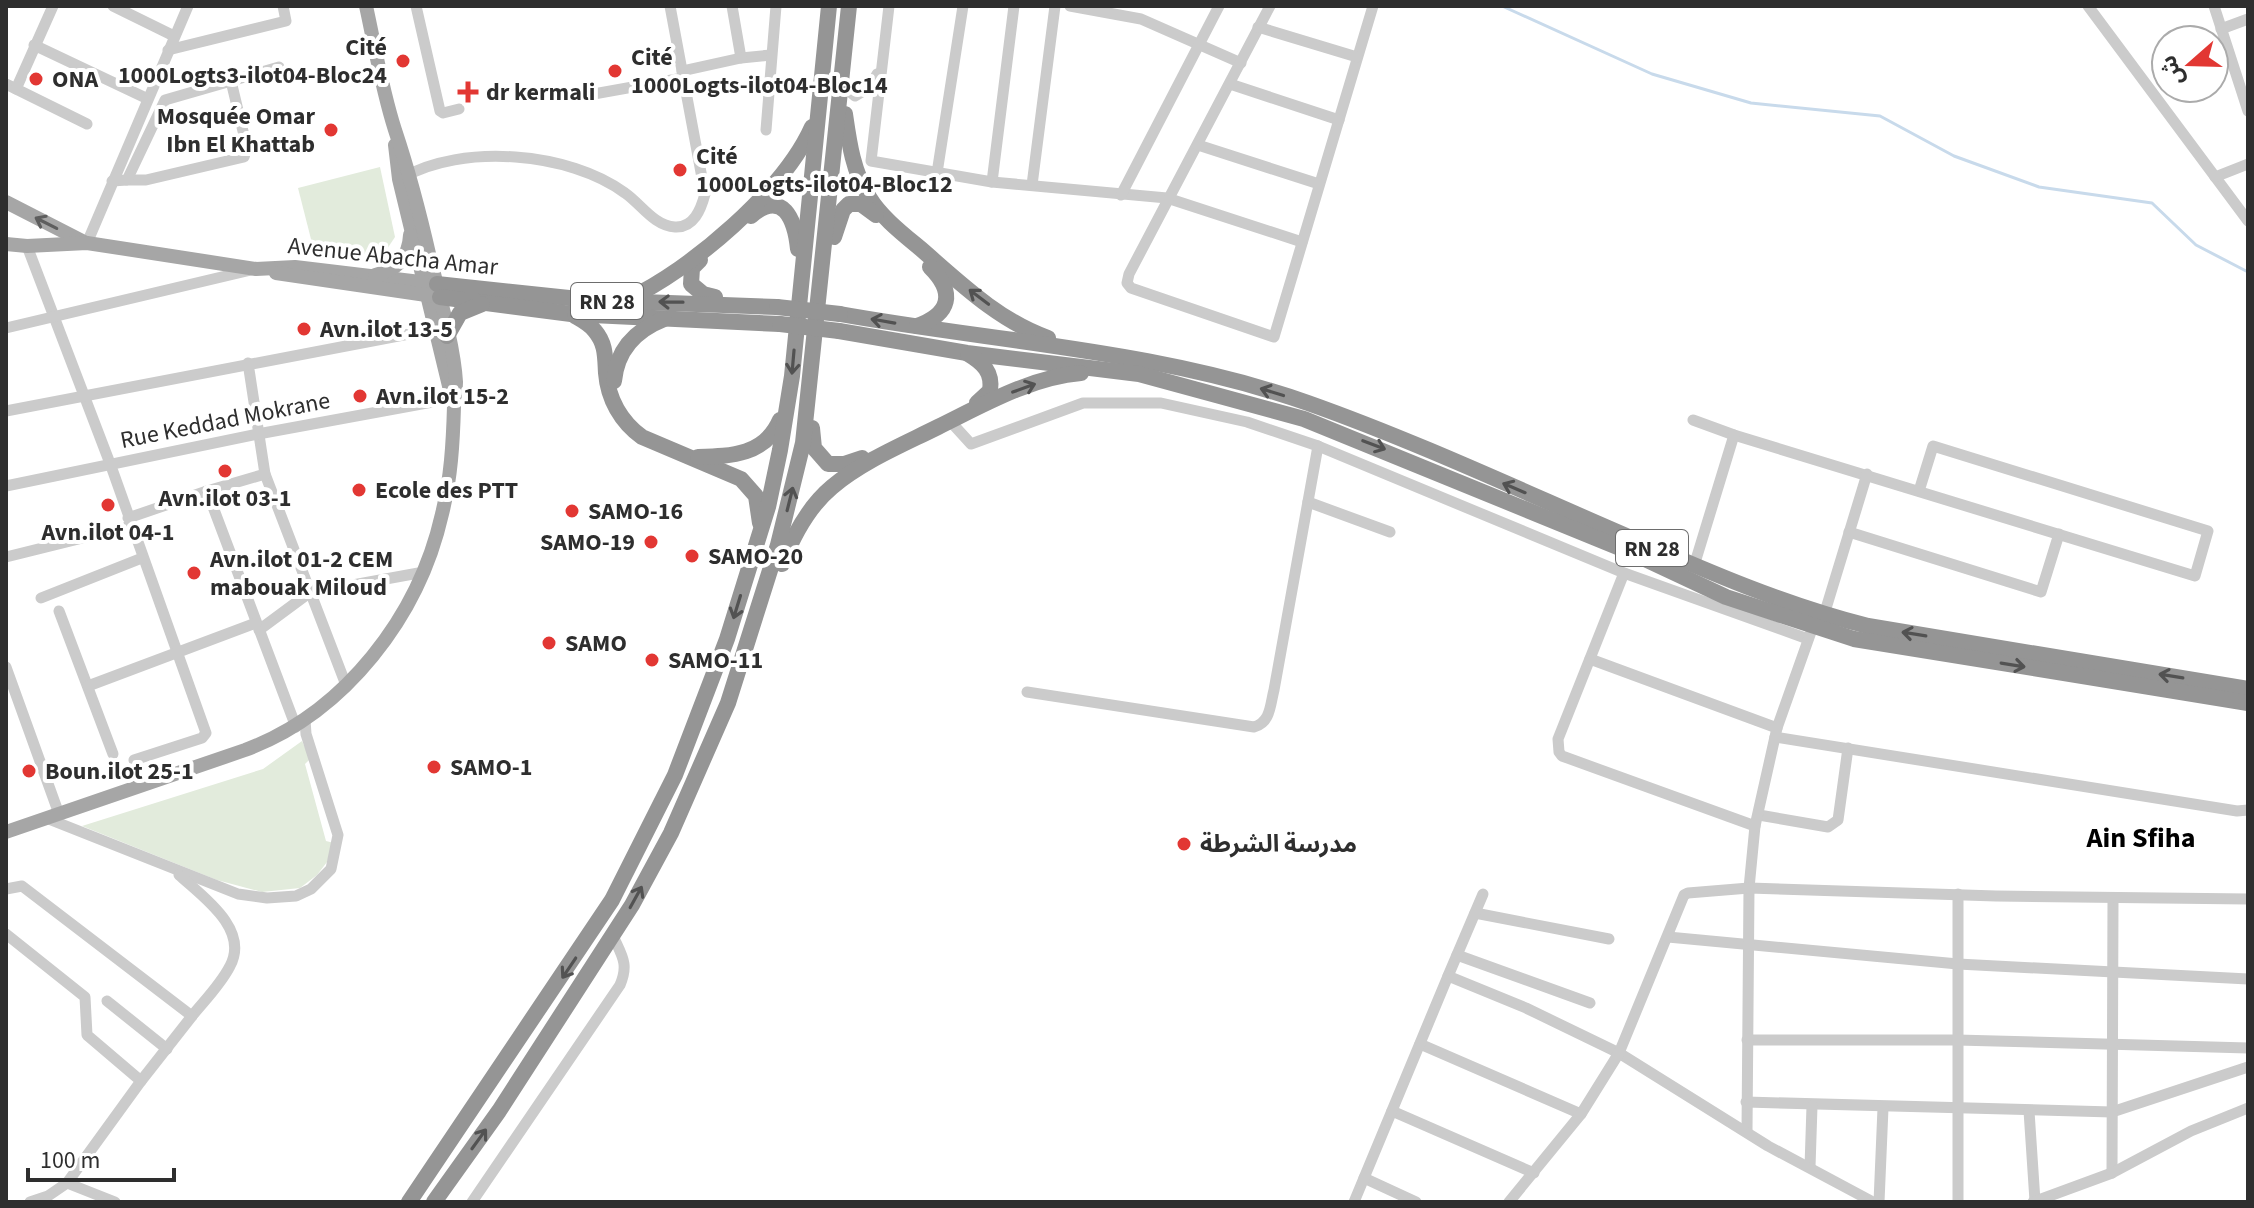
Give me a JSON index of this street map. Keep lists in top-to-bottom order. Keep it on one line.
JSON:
{"streets":{"highway":["Avenue Abacha Amar","RN 28"],"street":["Rue Keddad Mokrane"]},"crossings":[["Avenue Abacha Amar","RN 28"]],"districts":["Ain Sfiha"],"places":{"other":["Cité 1000Logts3-ilot04-Bloc24","Cité 1000Logts-ilot04-Bloc14","ONA","Mosquée Omar Ibn El Khattab","Cité 1000Logts-ilot04-Bloc12","Avn.ilot 13-5","Avn.ilot 15-2","Avn.ilot 03-1","Ecole des PTT","Avn.ilot 04-1","SAMO-16","SAMO-19","SAMO-20","Avn.ilot 01-2 CEM mabouak Miloud","SAMO","SAMO-11","SAMO-1","Boun.ilot 25-1","مدرسة الشرطة"],"health":["dr kermali"]},"scale_bar":"100 m","north":"left"}
